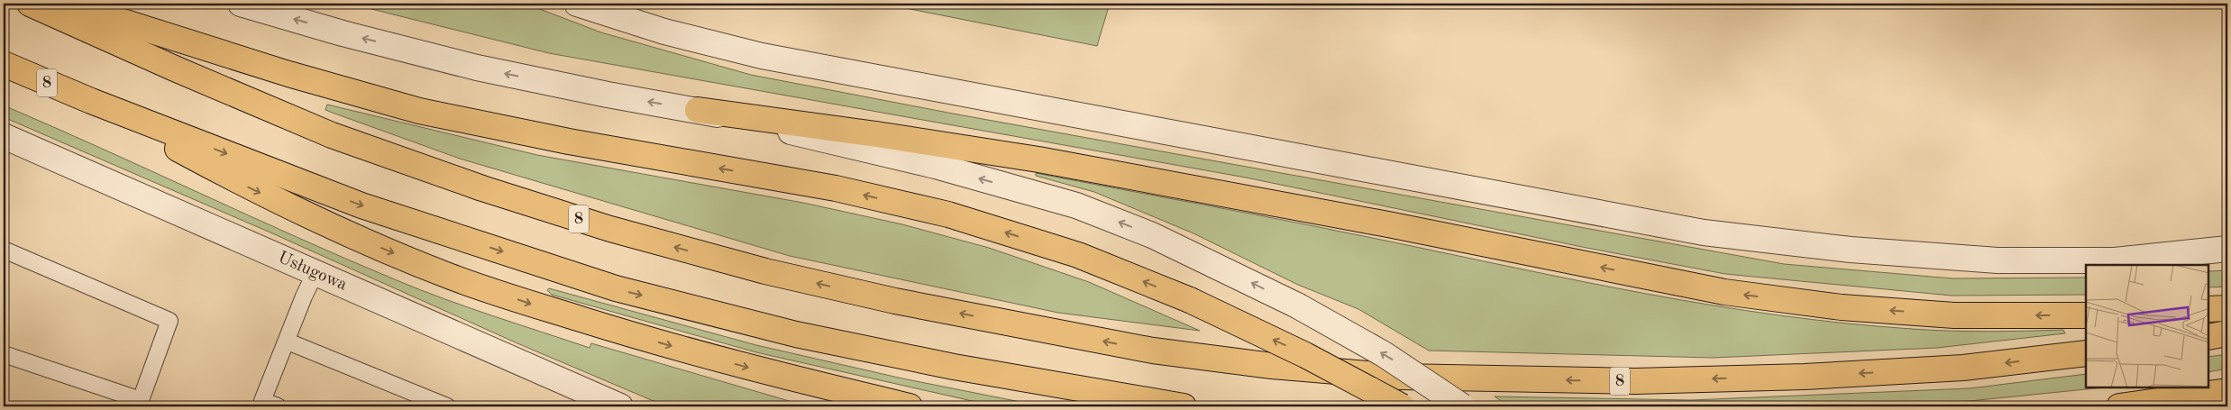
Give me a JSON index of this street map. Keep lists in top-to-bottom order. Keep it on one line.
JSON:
{"streets":{"highway":["8"],"street":["Usługowa"]}}
